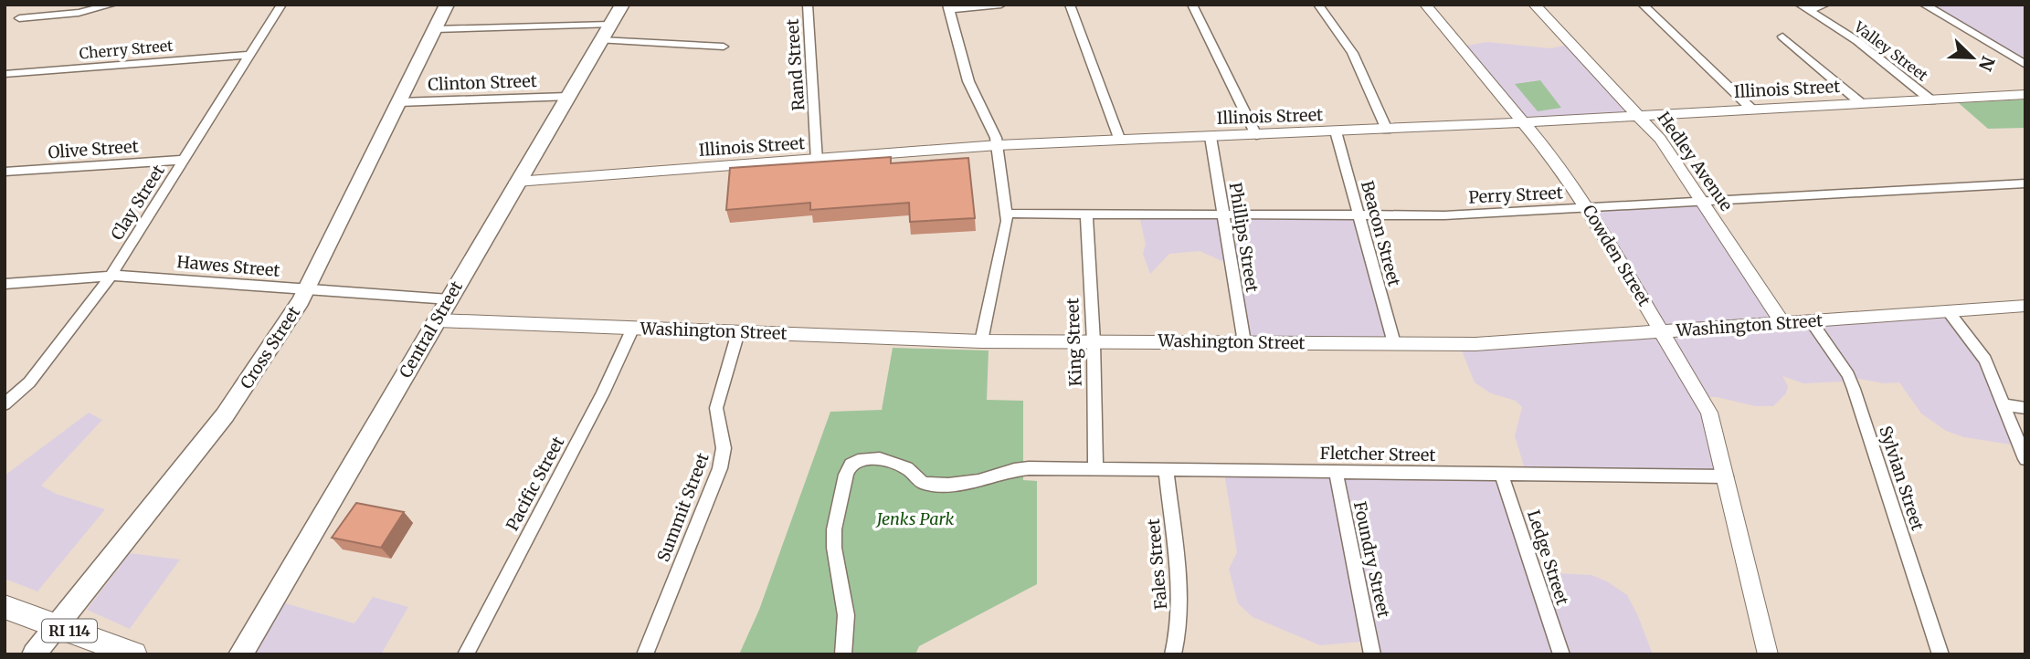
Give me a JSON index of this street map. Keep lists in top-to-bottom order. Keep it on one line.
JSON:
{"streets":{"main road":["Central Street","Cross Street","RI 114"],"street":["Cherry Street","Valley Street","Rand Street","Clinton Street","Illinois Street","Olive Street","Hedley Avenue","Perry Street","Clay Street","Beacon Street","Phillips Street","Cowden Street","Hawes Street","Washington Street","King Street","Fletcher Street","Sylvian Street","Pacific Street","Summit Street","Ledge Street","Foundry Street","Fales Street"]},"crossings":[["Cherry Street","Clay Street"],["Valley Street","Illinois Street"],["Rand Street","Illinois Street"],["Clinton Street","Central Street"],["Clinton Street","Cross Street"],["Illinois Street","Hedley Avenue"],["Illinois Street","Beacon Street"],["Illinois Street","Phillips Street"],["Illinois Street","Cowden Street"],["Illinois Street","Central Street"],["Olive Street","Clay Street"],["Hedley Avenue","Perry Street"],["Hedley Avenue","Washington Street"],["Perry Street","Beacon Street"],["Perry Street","Phillips Street"],["Perry Street","Cowden Street"],["Perry Street","King Street"],["Clay Street","Hawes Street"],["Beacon Street","Washington Street"],["Phillips Street","Washington Street"],["Cowden Street","Washington Street"],["Cowden Street","Fletcher Street"],["Hawes Street","Central Street"],["Hawes Street","Cross Street"],["Washington Street","Central Street"],["Washington Street","King Street"],["Washington Street","Sylvian Street"],["Washington Street","Pacific Street"],["Washington Street","Summit Street"],["King Street","Fletcher Street"],["Cross Street","RI 114"],["Fletcher Street","Ledge Street"],["Fletcher Street","Foundry Street"],["Fletcher Street","Fales Street"]],"parks":["Jenks Park"],"north":"bottom right"}
